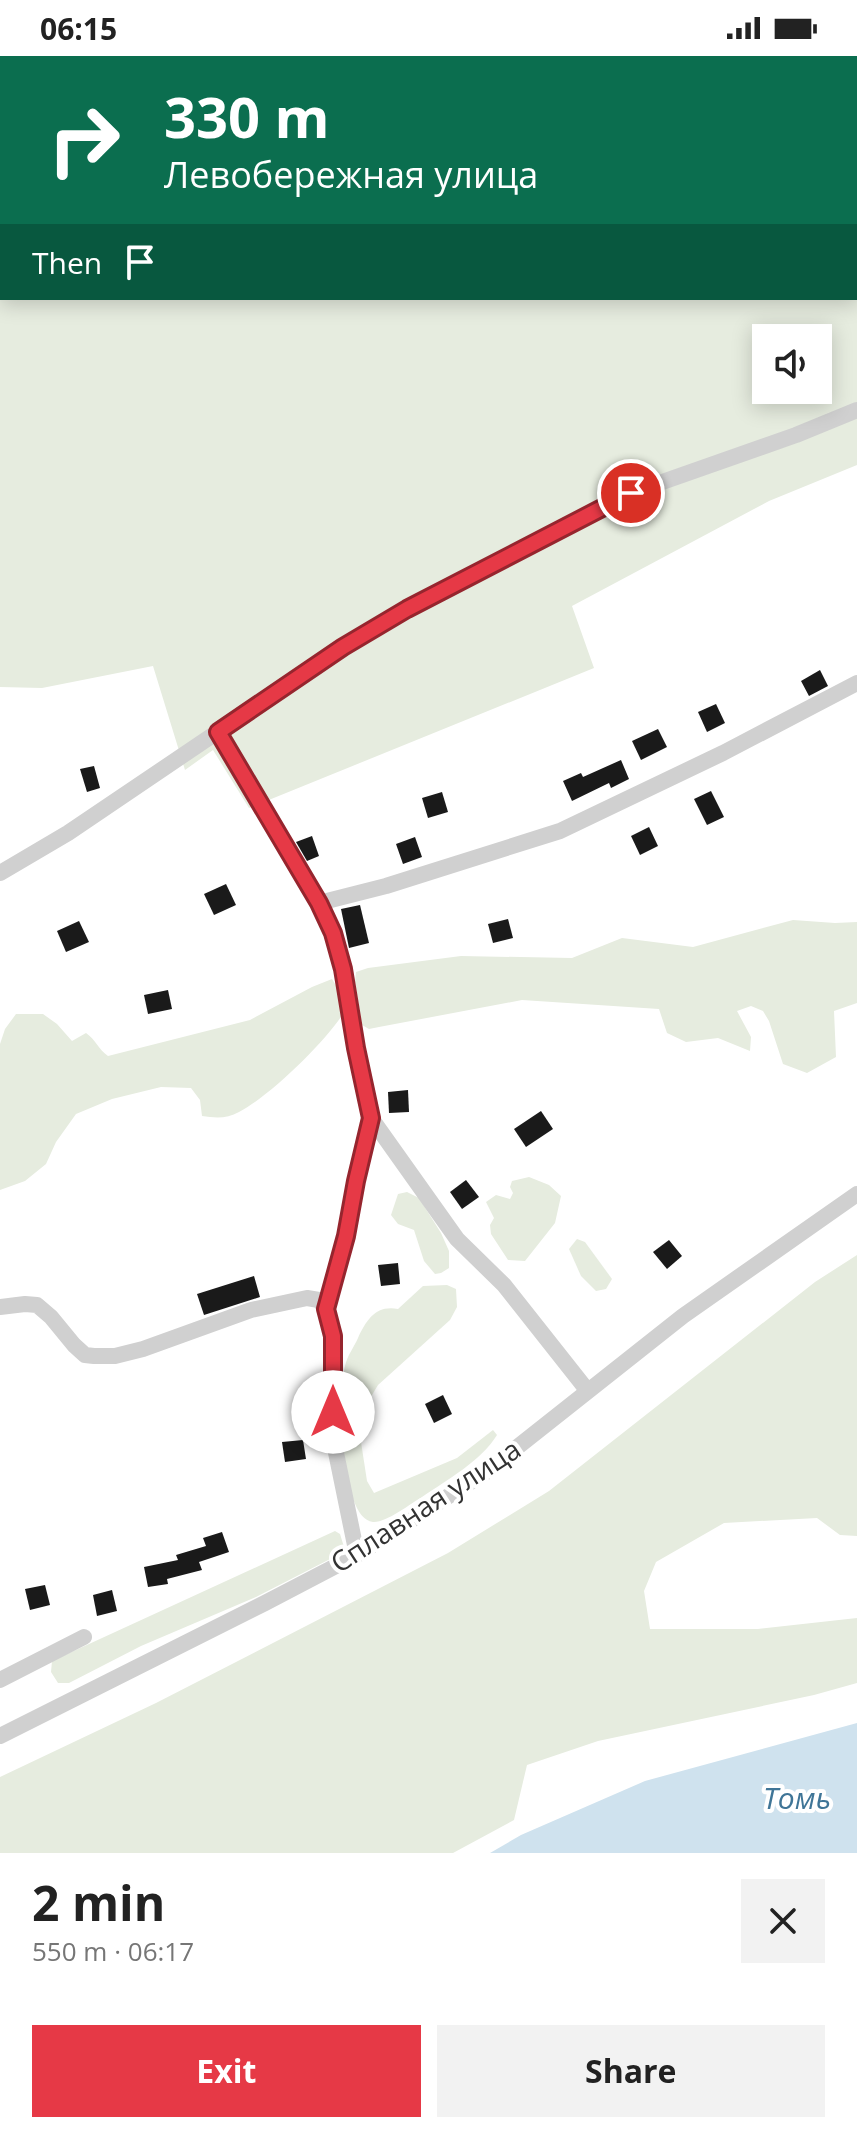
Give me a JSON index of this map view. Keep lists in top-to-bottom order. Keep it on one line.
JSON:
{"streets":{"street":["Сплавная улица"]},"water":["Томь"],"page":{"status":"06:15","turn":["330 m","Левобережная улица"],"then":"Then","heading":["2 min","550 m · 06:17"],"buttons":["Exit","Share"]}}
